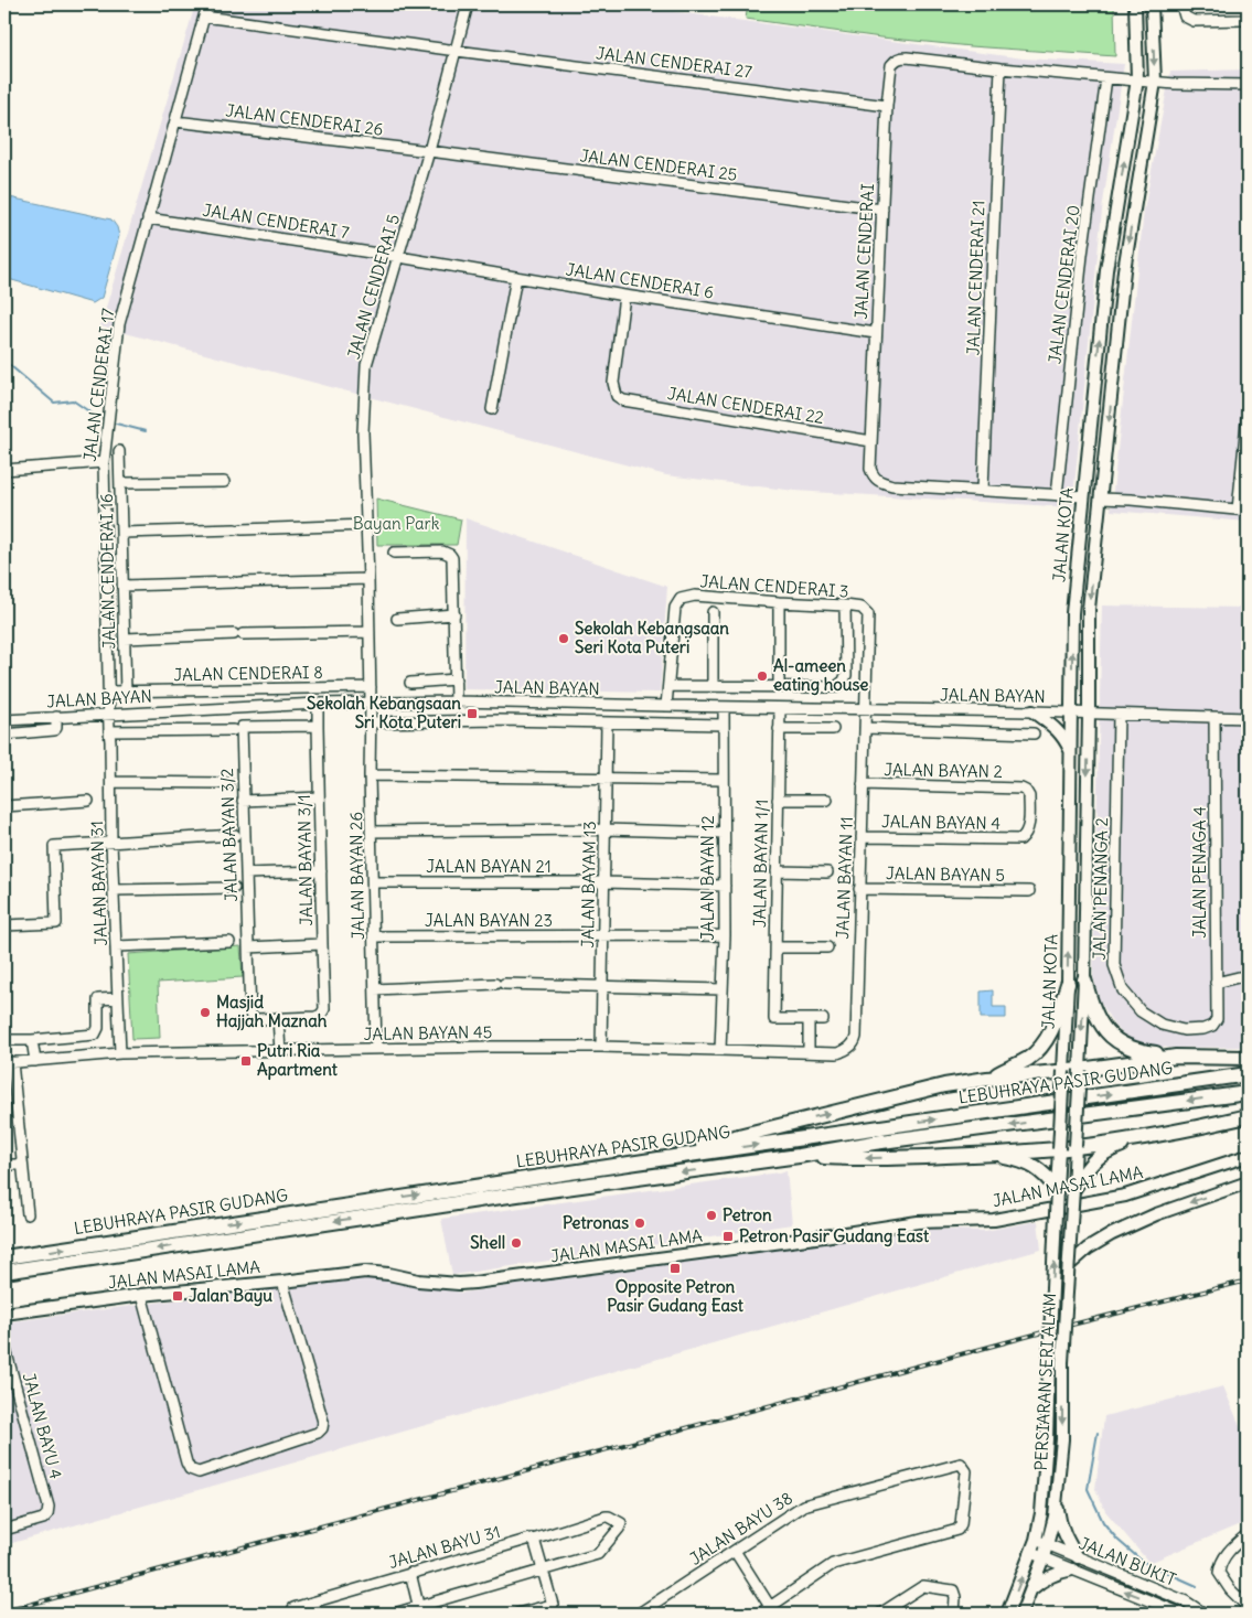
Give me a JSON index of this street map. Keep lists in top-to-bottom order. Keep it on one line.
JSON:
{"streets":{"highway":["LEBUHRAYA PASIR GUDANG"],"main road":["JALAN KOTA","JALAN MASAI LAMA","PERSIARAN SERI ALAM"],"street":["JALAN CENDERAI 27","JALAN CENDERAI 26","JALAN CENDERAI 25","JALAN CENDERAI 7","JALAN CENDERAI","JALAN CENDERAI 21","JALAN CENDERAI 6","JALAN CENDERAI 20","JALAN CENDERAI 5","JALAN CENDERAI 17","JALAN CENDERAI 22","JALAN CENDERAI 16","JALAN CENDERAI 3","JALAN CENDERAI 8","JALAN BAYAN","JALAN BAYAN 2","JALAN BAYAN 4","JALAN BAYAN 3/2","JALAN BAYAN 3/1","JALAN BAYAN 1/1","JALAN BAYAN 21","JALAN PENAGA 4","JALAN BAYAN 5","JALAN BAYAN 26","JALAN BAYAN 12","JALAN BAYAN 11","JALAN BAYAN 31","JALAN BAYAM 13","JALAN PENANGA 2","JALAN BAYAN 23","JALAN BAYAN 45","JALAN BAYU 4","JALAN BAYU 38","JALAN BAYU 31","JALAN BUKIT"]},"crossings":[["JALAN CENDERAI 27","JALAN CENDERAI"],["JALAN CENDERAI 27","JALAN CENDERAI 5"],["JALAN CENDERAI 27","JALAN CENDERAI 17"],["JALAN CENDERAI 26","JALAN CENDERAI 25"],["JALAN CENDERAI 26","JALAN CENDERAI 5"],["JALAN CENDERAI 26","JALAN CENDERAI 17"],["JALAN CENDERAI 25","JALAN CENDERAI"],["JALAN CENDERAI 25","JALAN CENDERAI 5"],["JALAN CENDERAI 7","JALAN CENDERAI 6"],["JALAN CENDERAI 7","JALAN CENDERAI 5"],["JALAN CENDERAI 7","JALAN CENDERAI 17"],["JALAN CENDERAI","JALAN CENDERAI 21"],["JALAN CENDERAI","JALAN CENDERAI 6"],["JALAN CENDERAI","JALAN CENDERAI 20"],["JALAN CENDERAI","JALAN CENDERAI 22"],["JALAN CENDERAI","JALAN KOTA"],["JALAN CENDERAI 6","JALAN CENDERAI 5"],["JALAN CENDERAI 6","JALAN CENDERAI 22"],["JALAN CENDERAI 5","JALAN CENDERAI 8"],["JALAN CENDERAI 5","JALAN BAYAN"],["JALAN CENDERAI 5","JALAN BAYAN 26"],["JALAN CENDERAI 17","JALAN CENDERAI 8"],["JALAN CENDERAI 17","JALAN BAYAN"],["JALAN CENDERAI 17","JALAN BAYAN 31"],["JALAN KOTA","JALAN BAYAN"],["JALAN KOTA","PERSIARAN SERI ALAM"],["JALAN CENDERAI 16","JALAN CENDERAI 8"],["JALAN CENDERAI 3","JALAN BAYAN"],["JALAN CENDERAI 3","JALAN BAYAN 11"],["JALAN BAYAN","JALAN BAYAN 3/1"],["JALAN BAYAN","JALAN BAYAN 1/1"],["JALAN BAYAN","JALAN PENAGA 4"],["JALAN BAYAN","JALAN BAYAN 26"],["JALAN BAYAN","JALAN BAYAN 12"],["JALAN BAYAN","JALAN BAYAN 11"],["JALAN BAYAN","JALAN BAYAN 31"],["JALAN BAYAN","JALAN PENANGA 2"],["JALAN BAYAN 2","JALAN BAYAN 4"],["JALAN BAYAN 2","JALAN BAYAN 11"],["JALAN BAYAN 4","JALAN BAYAN 11"],["JALAN BAYAN 3/2","JALAN BAYAN 3/1"],["JALAN BAYAN 21","JALAN BAYAN 26"],["JALAN BAYAN 21","JALAN BAYAN 12"],["JALAN BAYAN 21","JALAN BAYAM 13"],["JALAN PENAGA 4","JALAN PENANGA 2"],["JALAN BAYAN 5","JALAN BAYAN 11"],["JALAN BAYAN 26","JALAN BAYAN 23"],["JALAN BAYAN 26","JALAN BAYAN 45"],["JALAN BAYAN 12","JALAN BAYAN 23"],["JALAN BAYAN 12","JALAN BAYAN 45"],["JALAN BAYAN 11","JALAN BAYAN 45"],["JALAN BAYAN 31","JALAN BAYAN 45"],["JALAN BAYAM 13","JALAN BAYAN 23"],["JALAN BAYAM 13","JALAN BAYAN 45"],["PERSIARAN SERI ALAM","JALAN BUKIT"]],"parks":["Bayan Park"],"places":{"other":["Sekolah Kebangsaan Seri Kota Puteri","Al-ameen eating house","Masjid Hajjah Maznah","Petron","Petronas","Shell"],"transit":["Sekolah Kebangsaan Sri Kota Puteri","Putri Ria Apartment","Petron Pasir Gudang East","Opposite Petron Pasir Gudang East","Jalan Bayu"]}}
